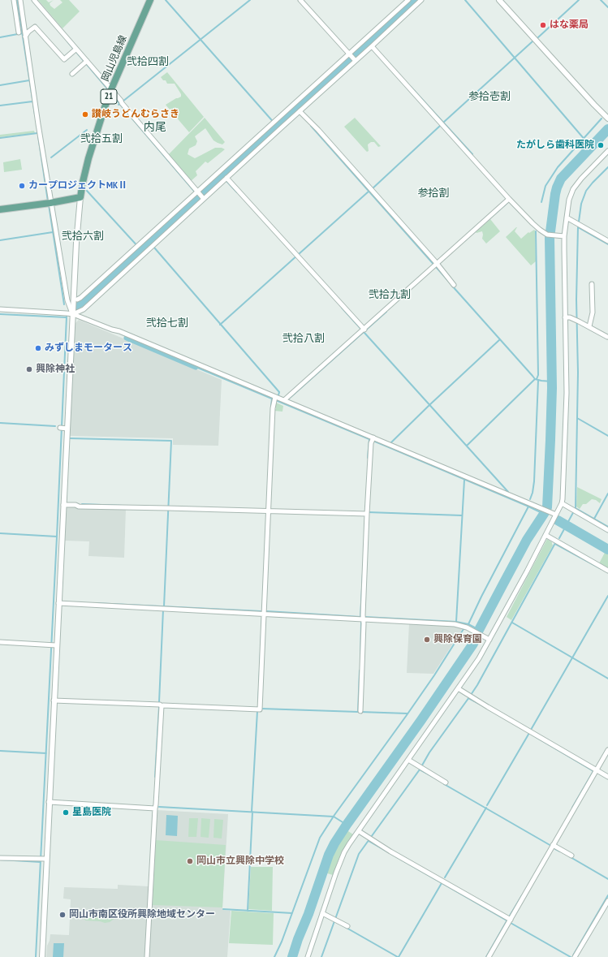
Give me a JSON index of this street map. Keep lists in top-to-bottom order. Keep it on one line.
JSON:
{"streets":{"main road":["岡山児島線","21"]},"districts":["弐拾四割","参拾壱割","内尾","弐拾五割","参拾割","弐拾六割","弐拾九割","弐拾七割","弐拾八割"],"places":["はな薬局","讃岐うどんむらさき","たがしら歯科医院","カープロジェクトMKⅡ","みずしまモータース","興除神社","興除保育園","星島医院","岡山市立興除中学校","岡山市南区役所興除地域センター"]}
